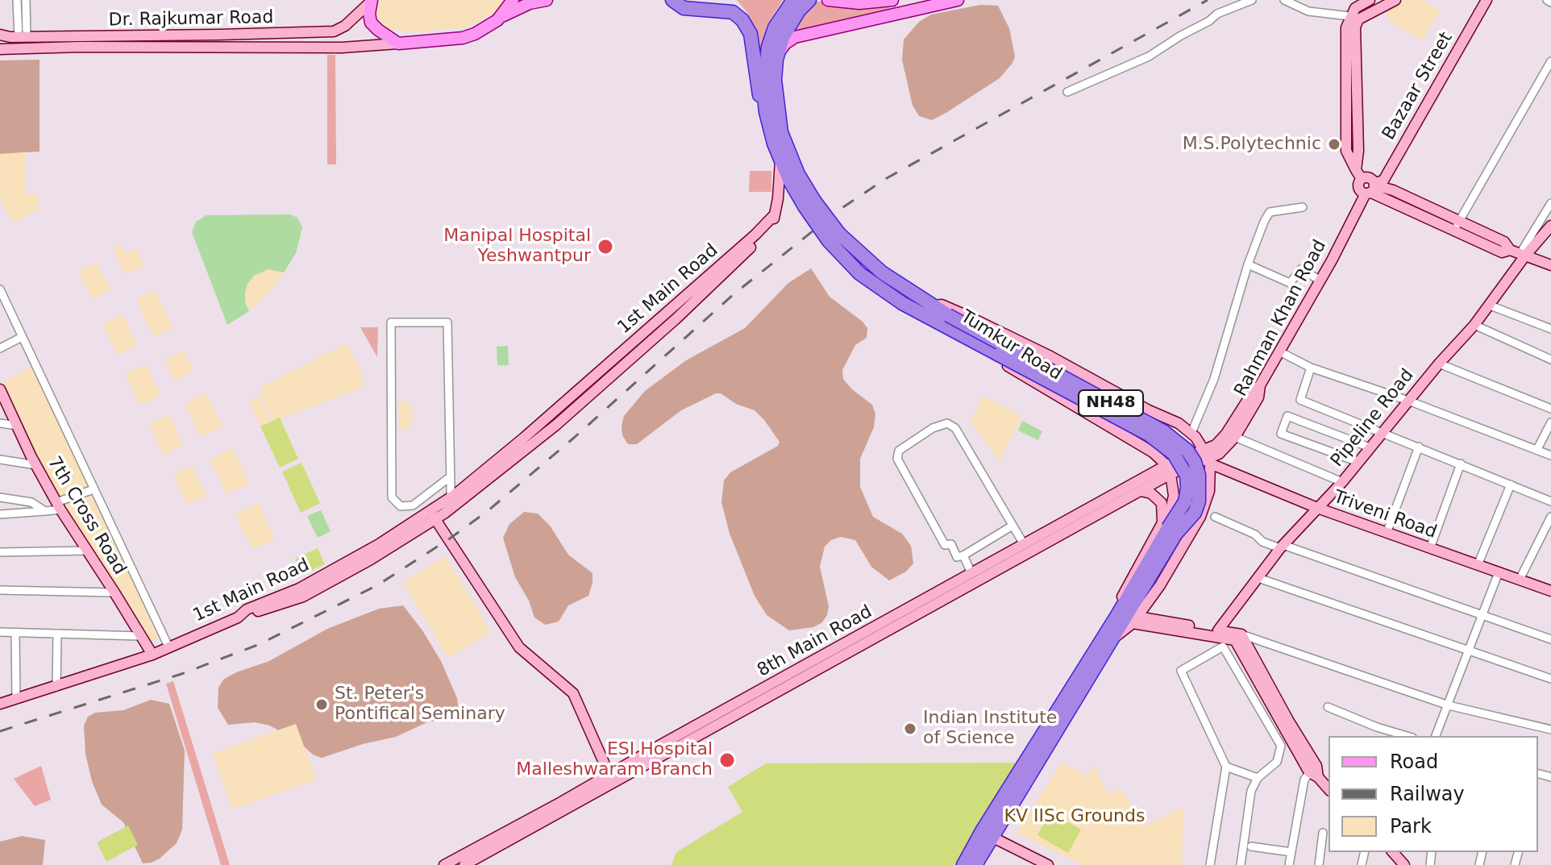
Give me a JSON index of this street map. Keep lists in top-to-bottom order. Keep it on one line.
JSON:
{"streets":{"highway":["Tumkur Road","NH48"],"main road":["Dr. Rajkumar Road","Bazaar Street","1st Main Road","Rahman Khan Road","Pipeline Road","Triveni Road","7th Cross Road","8th Main Road"]},"crossings":[["Bazaar Street","Rahman Khan Road"],["1st Main Road","7th Cross Road"],["Rahman Khan Road","8th Main Road"],["Tumkur Road","NH48"],["Tumkur Road","8th Main Road"],["Pipeline Road","Triveni Road"],["Triveni Road","8th Main Road"]],"parks":["KV IISc Grounds"],"places":["M.S.Polytechnic","Manipal Hospital Yeshwantpur","St. Peter's Pontifical Seminary","Indian Institute of Science","ESI Hospital Malleshwaram Branch"],"legend":["Road","Railway","Park"]}
